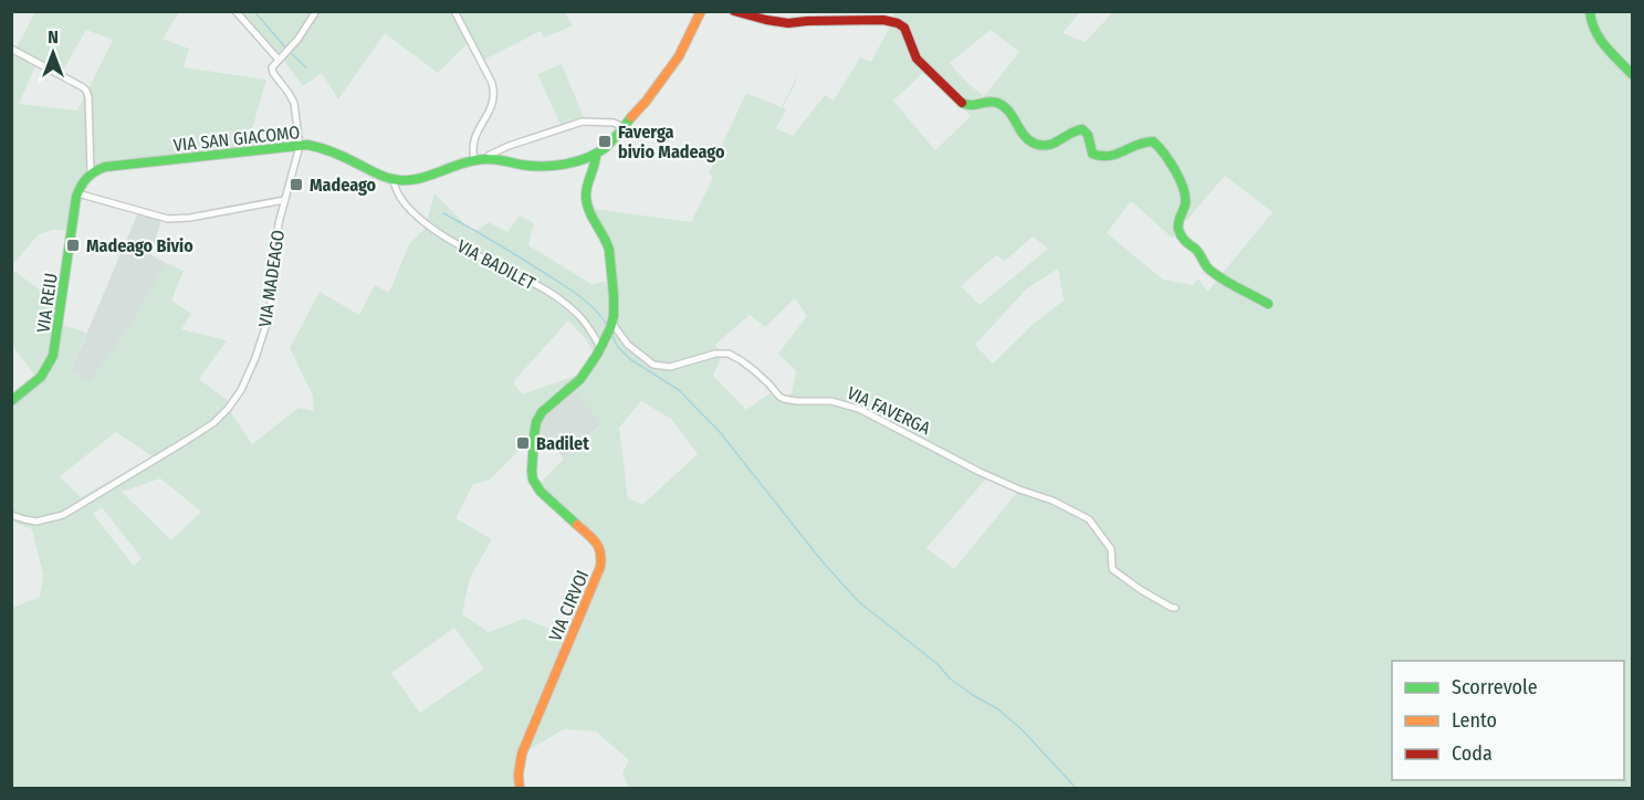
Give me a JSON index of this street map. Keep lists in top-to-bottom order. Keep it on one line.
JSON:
{"streets":{"street":["VIA SAN GIACOMO","VIA BADILET","VIA MADEAGO","VIA REIU","VIA FAVERGA","VIA CIRVOI"]},"crossings":[["VIA SAN GIACOMO","VIA BADILET"],["VIA SAN GIACOMO","VIA MADEAGO"],["VIA SAN GIACOMO","VIA REIU"],["VIA BADILET","VIA CIRVOI"],["VIA MADEAGO","VIA REIU"],["VIA FAVERGA","VIA CIRVOI"]],"places":{"transit":["Faverga bivio Madeago","Madeago","Madeago Bivio","Badilet"]},"legend":["Scorrevole","Lento","Coda"],"north":"top"}
